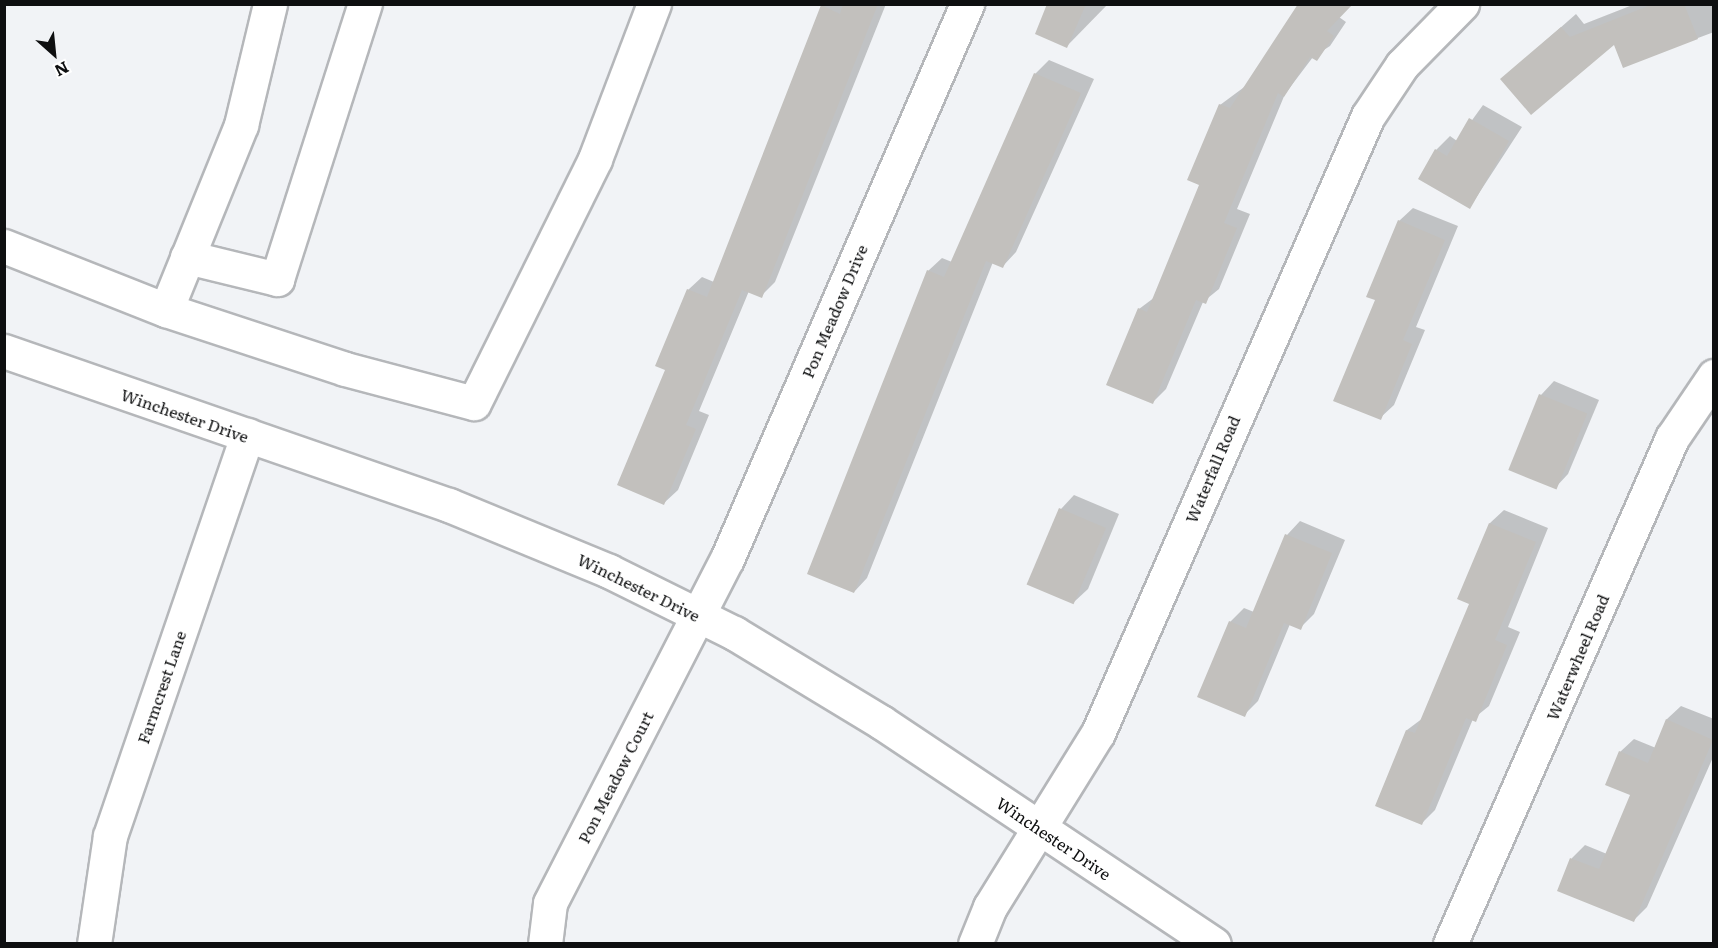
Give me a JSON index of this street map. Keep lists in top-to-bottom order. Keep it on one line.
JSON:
{"streets":{"street":["Pon Meadow Drive","Winchester Drive","Waterfall Road","Waterwheel Road","Farmcrest Lane","Pon Meadow Court"]},"crossings":[["Pon Meadow Drive","Winchester Drive"],["Pon Meadow Drive","Pon Meadow Court"],["Winchester Drive","Waterfall Road"],["Winchester Drive","Farmcrest Lane"],["Winchester Drive","Pon Meadow Court"]],"north":"bottom right"}
